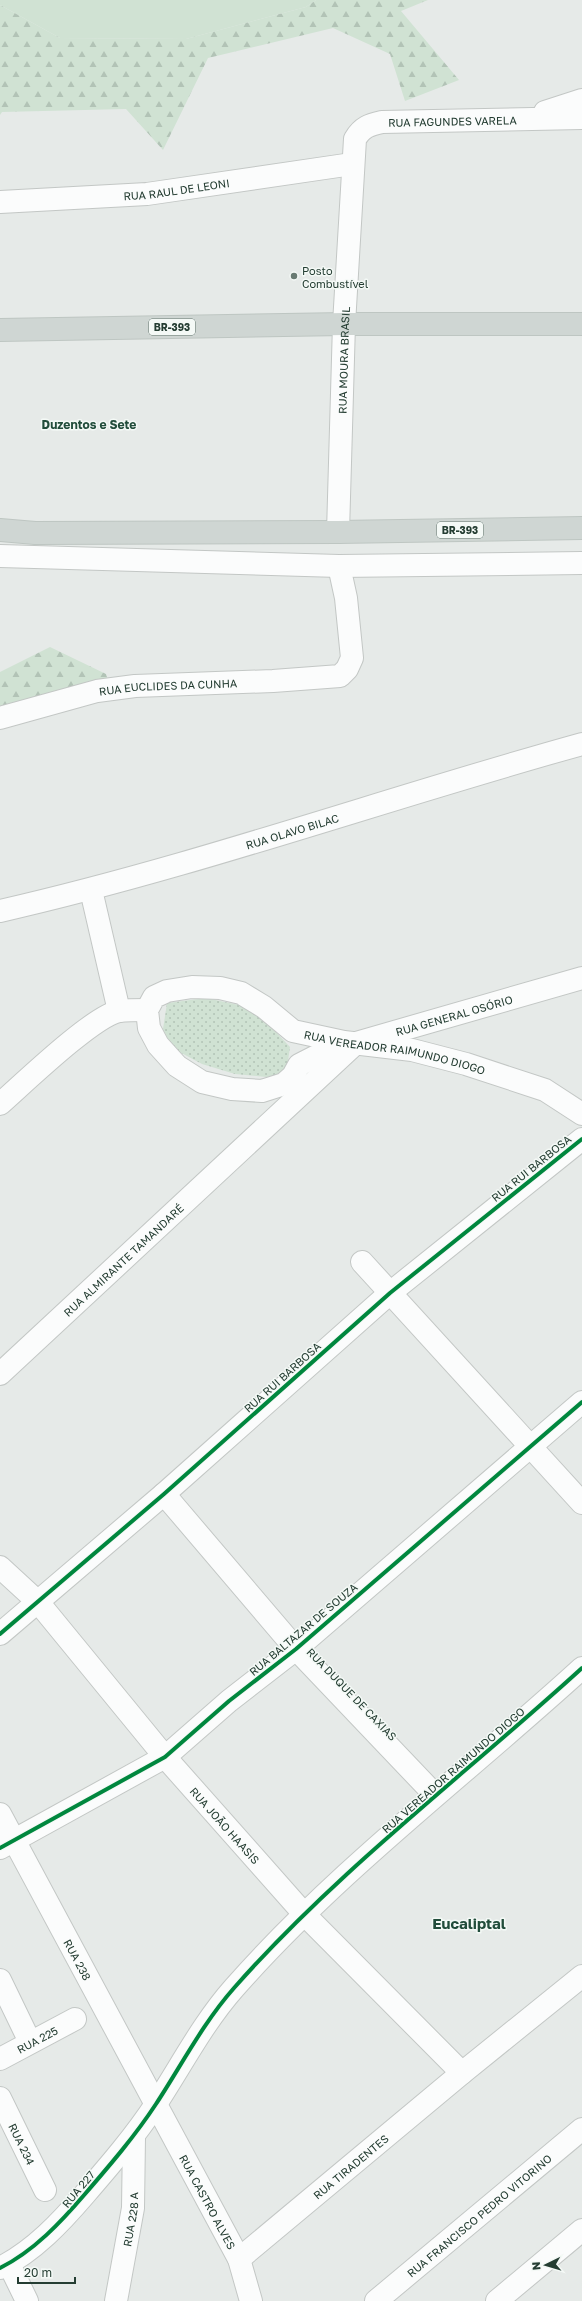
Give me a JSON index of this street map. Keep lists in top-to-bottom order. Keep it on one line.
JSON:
{"streets":{"main road":["BR-393"],"street":["RUA FAGUNDES VARELA","RUA RAUL DE LEONI","RUA MOURA BRASIL","RUA EUCLIDES DA CUNHA","RUA OLAVO BILAC","RUA GENERAL OSÓRIO","RUA VEREADOR RAIMUNDO DIOGO","RUA RUI BARBOSA","RUA ALMIRANTE TAMANDARÉ","RUA BALTAZAR DE SOUZA","RUA DUQUE DE CAXIAS","RUA JOÃO HAASIS","RUA 238","RUA 225","RUA 234","RUA TIRADENTES","RUA 227","RUA CASTRO ALVES","RUA FRANCISCO PEDRO VITORINO","RUA 228 A"]},"crossings":[["RUA FAGUNDES VARELA","RUA RAUL DE LEONI"],["RUA FAGUNDES VARELA","RUA MOURA BRASIL"],["RUA RAUL DE LEONI","RUA MOURA BRASIL"],["BR-393","RUA MOURA BRASIL"],["RUA GENERAL OSÓRIO","RUA VEREADOR RAIMUNDO DIOGO"],["RUA GENERAL OSÓRIO","RUA ALMIRANTE TAMANDARÉ"],["RUA VEREADOR RAIMUNDO DIOGO","RUA DUQUE DE CAXIAS"],["RUA VEREADOR RAIMUNDO DIOGO","RUA JOÃO HAASIS"],["RUA VEREADOR RAIMUNDO DIOGO","RUA 238"],["RUA VEREADOR RAIMUNDO DIOGO","RUA 227"],["RUA VEREADOR RAIMUNDO DIOGO","RUA CASTRO ALVES"],["RUA RUI BARBOSA","RUA DUQUE DE CAXIAS"],["RUA RUI BARBOSA","RUA JOÃO HAASIS"],["RUA BALTAZAR DE SOUZA","RUA DUQUE DE CAXIAS"],["RUA BALTAZAR DE SOUZA","RUA JOÃO HAASIS"],["RUA BALTAZAR DE SOUZA","RUA 238"],["RUA JOÃO HAASIS","RUA TIRADENTES"],["RUA 238","RUA 227"],["RUA 238","RUA CASTRO ALVES"],["RUA TIRADENTES","RUA CASTRO ALVES"],["RUA 227","RUA CASTRO ALVES"],["RUA 227","RUA 228 A"]],"districts":["Duzentos e Sete","Eucaliptal"],"places":["Posto Combustível"],"scale_bar":"20 m","north":"left"}
